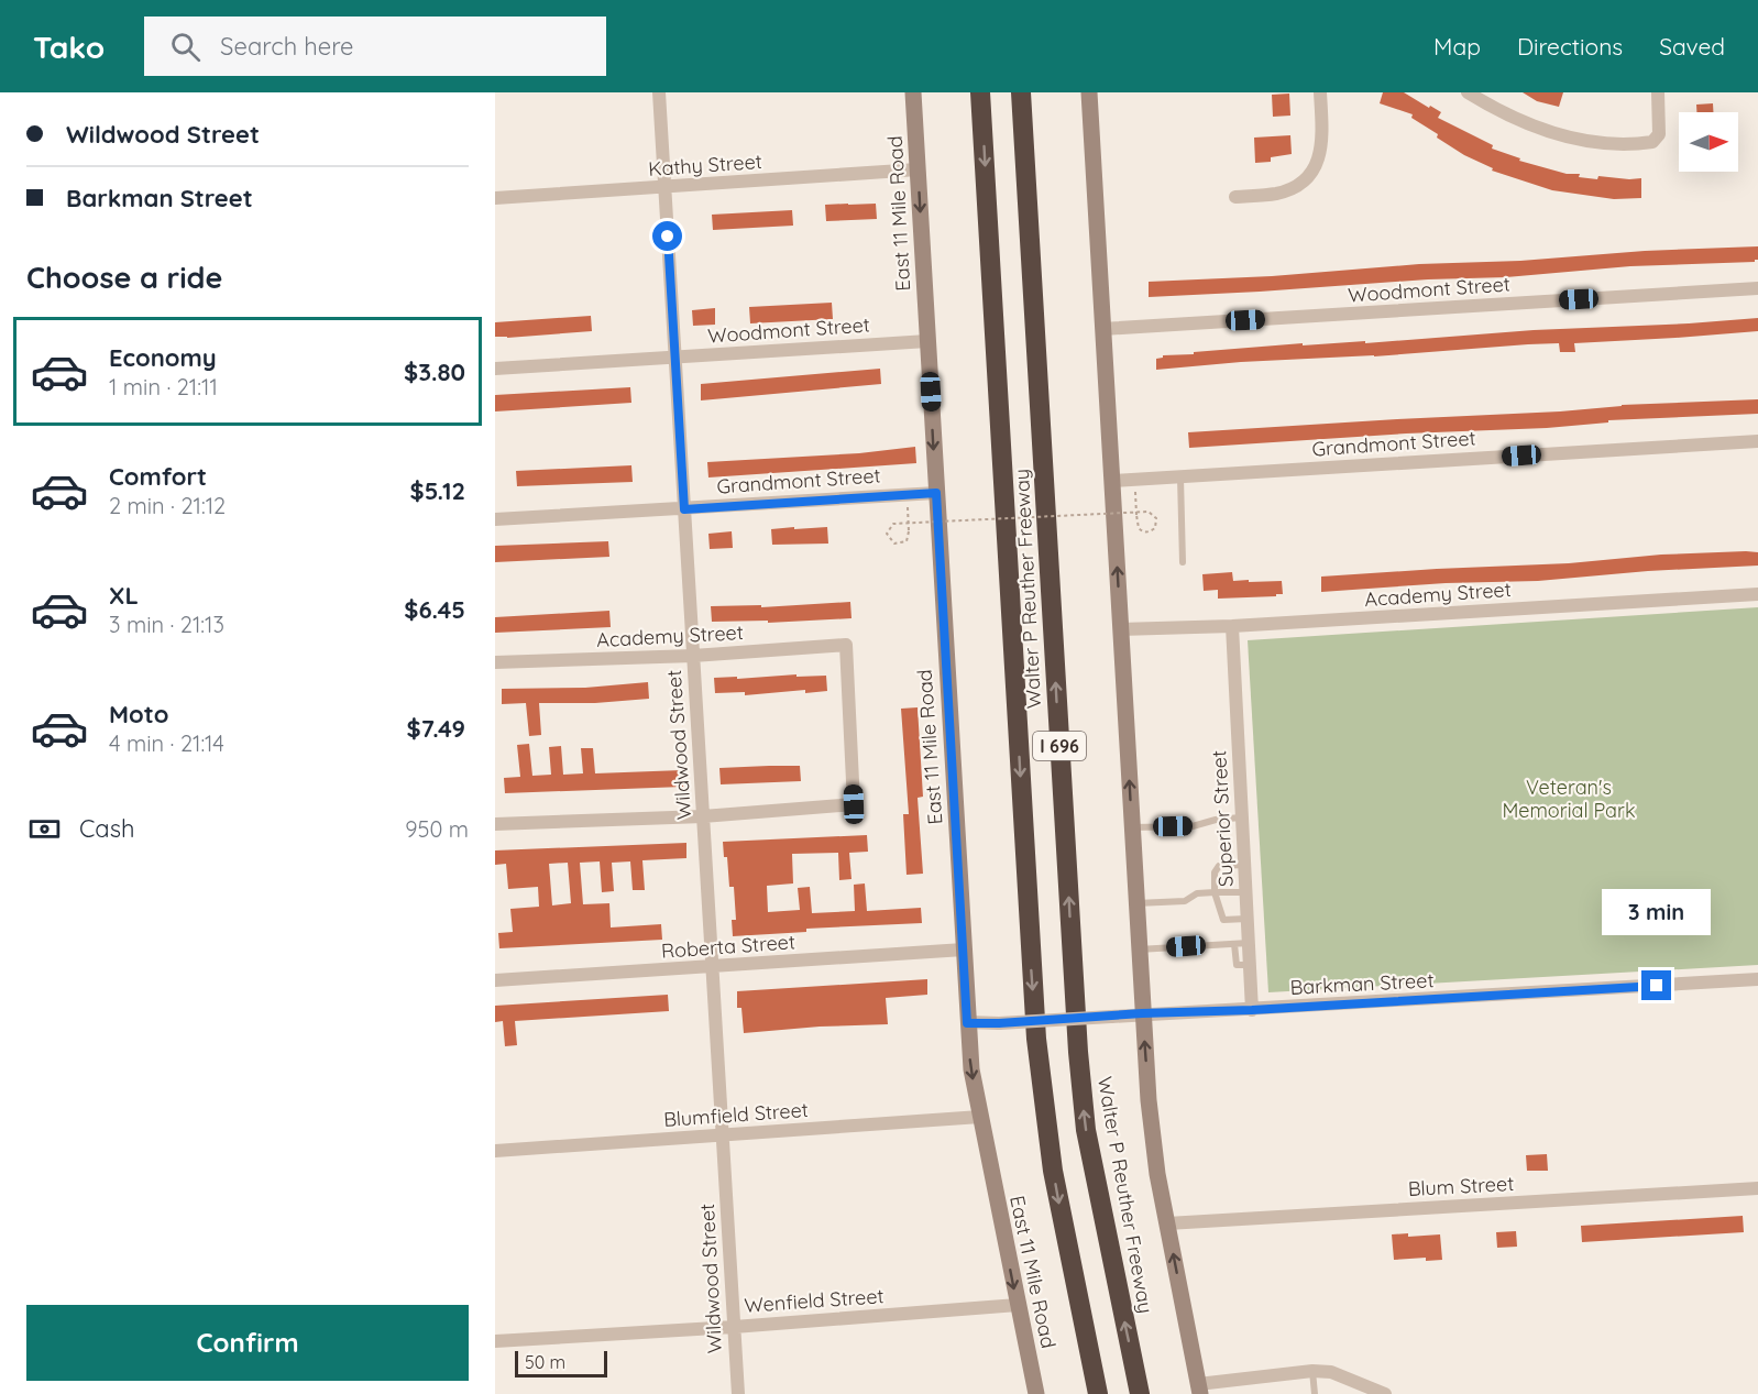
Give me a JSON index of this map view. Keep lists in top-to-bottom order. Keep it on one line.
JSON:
{"streets":{"highway":["Walter P Reuther Freeway","I 696"],"main road":["East 11 Mile Road"],"street":["Kathy Street","Woodmont Street","Grandmont Street","Academy Street","Wildwood Street","Superior Street","Roberta Street","Barkman Street","Blumfield Street","Blum Street","Wenfield Street"]},"crossings":[["Kathy Street","East 11 Mile Road"],["Kathy Street","Wildwood Street"],["East 11 Mile Road","Woodmont Street"],["East 11 Mile Road","Grandmont Street"],["East 11 Mile Road","Roberta Street"],["East 11 Mile Road","Barkman Street"],["East 11 Mile Road","Blumfield Street"],["East 11 Mile Road","Wenfield Street"],["Woodmont Street","Wildwood Street"],["Grandmont Street","Wildwood Street"],["Academy Street","Wildwood Street"],["Academy Street","Superior Street"],["Wildwood Street","Roberta Street"],["Wildwood Street","Blumfield Street"],["Wildwood Street","Wenfield Street"],["Superior Street","Barkman Street"]],"one_way":["East 11 Mile Road"],"parks":["Veteran's Memorial Park"],"scale_bar":"50 m","north":"right","page":{"header":"Tako","search":"Search here","nav":["Map","Directions","Saved"],"banner":["Wildwood Street","Barkman Street"],"heading":"Choose a ride","list":[{"name":"Economy","note":"1 min · 21:11","value":"$3.80"},{"name":"Comfort","note":"2 min · 21:12","value":"$5.12"},{"name":"XL","note":"3 min · 21:13","value":"$6.45"},{"name":"Moto","note":"4 min · 21:14","value":"$7.49"}],"pay":["Cash","950 m"],"bubble":"3 min","buttons":"Confirm","scale":"50 m"}}
